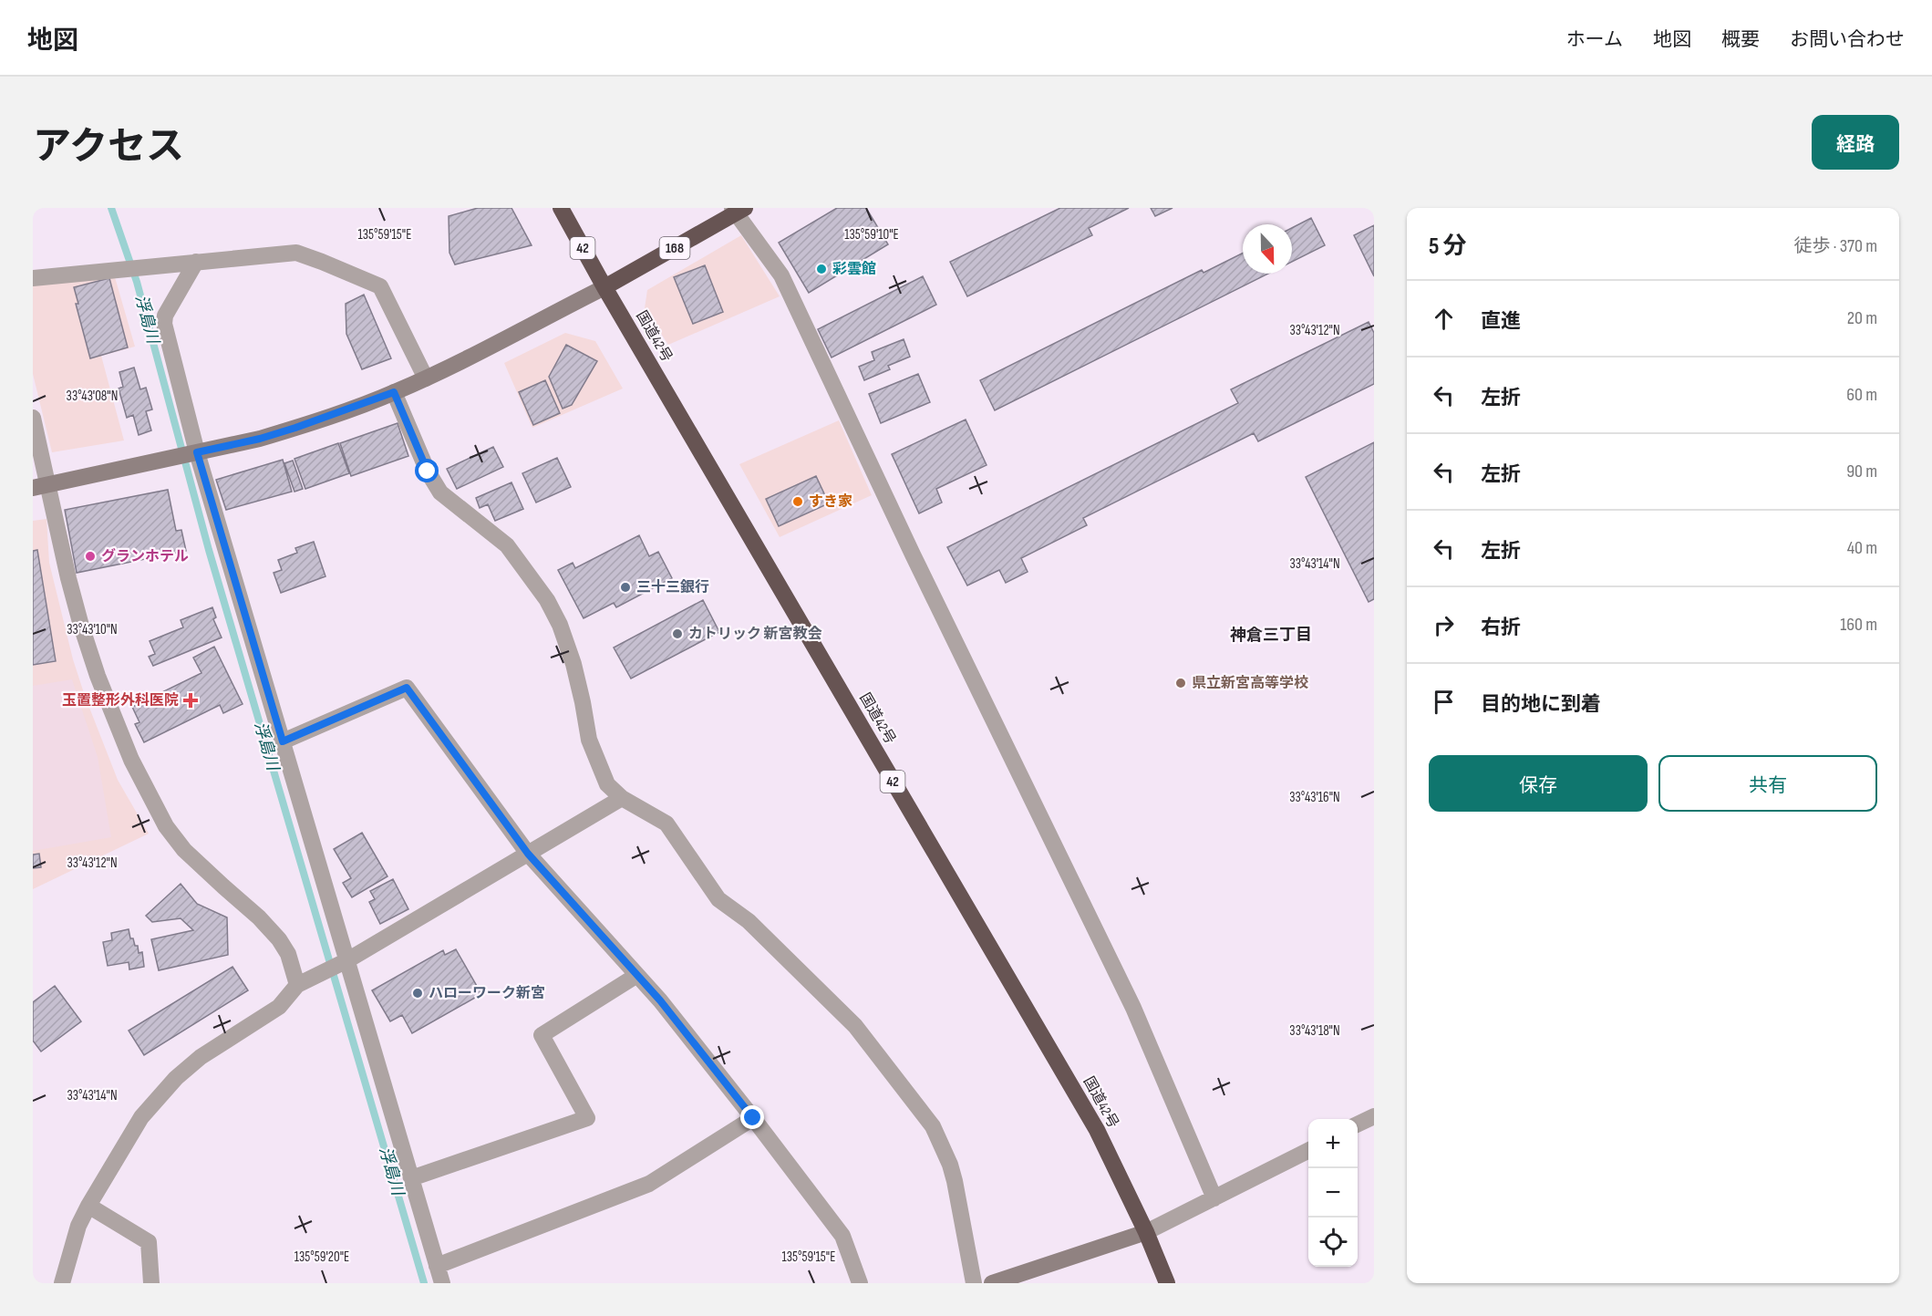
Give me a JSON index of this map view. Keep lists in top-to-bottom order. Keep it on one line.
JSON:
{"streets":{"highway":["42","168","国道42号"]},"crossings":[["168","国道42号"]],"districts":["神倉三丁目"],"water":["浮島川"],"places":{"other":["彩雲館","すき家","グランホテル","三十三銀行","カトリック 新宮教会","県立新宮高等学校","ハローワーク新宮"],"health":["玉置整形外科医院"]},"north":"bottom","page":{"header":"地図","nav":["ホーム","地図","概要","お問い合わせ"],"title":"アクセス","buttons":["経路",["保存","共有"]],"heading":["5 分","徒歩 · 370 m"],"list":[["直進","20 m"],["左折","60 m"],["左折","90 m"],["左折","40 m"],["右折","160 m"],"目的地に到着"],"map_buttons":["+","−"]},"coordinates":["135°59'15\"E","135°59'10\"E","33°43'12\"N","33°43'08\"N","33°43'14\"N","33°43'10\"N","33°43'16\"N","33°43'18\"N","135°59'20\"E"]}
